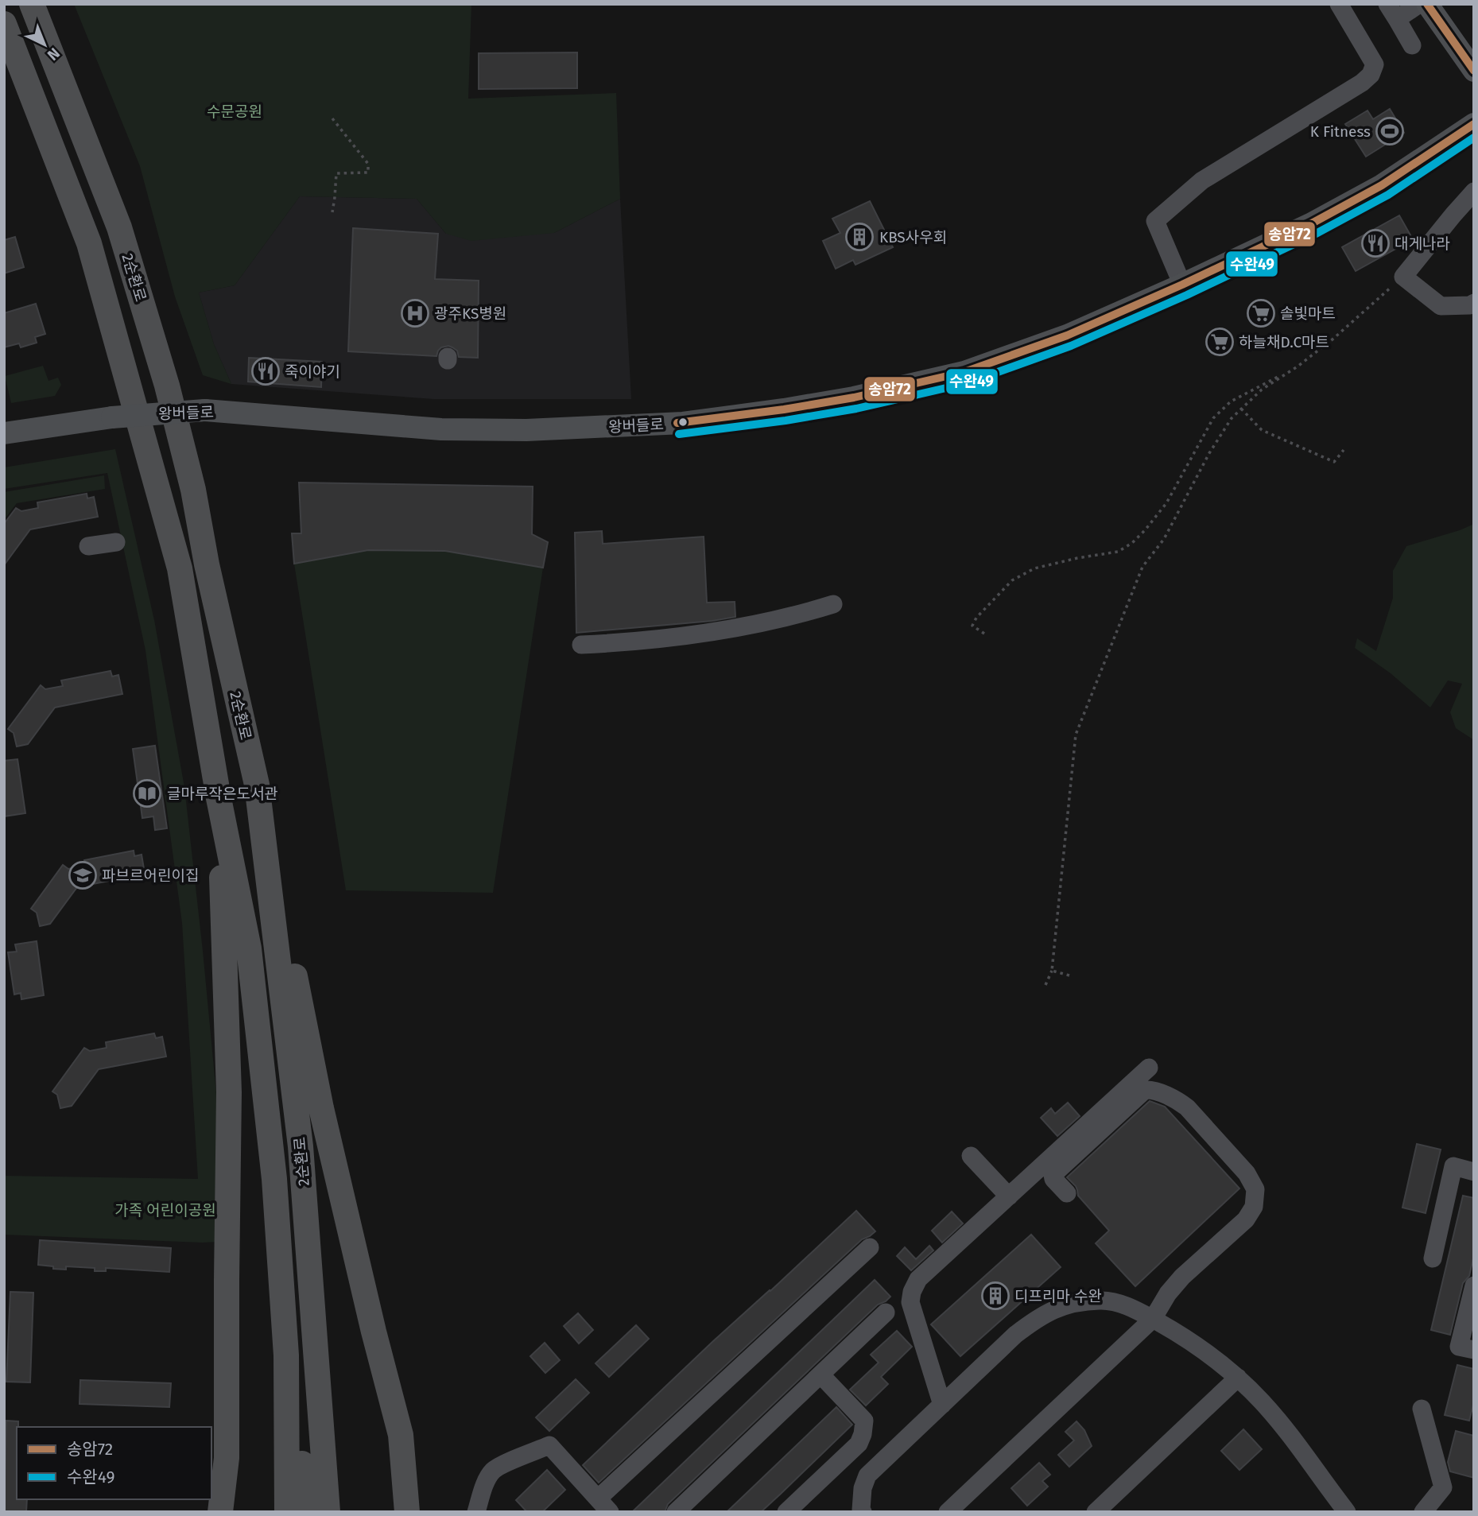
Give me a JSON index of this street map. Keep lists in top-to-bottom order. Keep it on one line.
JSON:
{"streets":{"highway":["2순환로"],"main road":["왕버들로"]},"parks":["수문공원","가족 어린이공원"],"places":{"sports":["K Fitness"],"building":["KBS사우회","디프리마 수완"],"restaurant":["대게나라","죽이야기"],"hospital":["광주KS병원"],"supermarket":["솔빛마트","하늘채D.C마트"],"library":["글마루작은도서관"],"school or university":["파브르어린이집"]},"lines":["transit line 송암72","transit line 수완49"],"legend":["송암72","수완49"],"north":"bottom right"}
